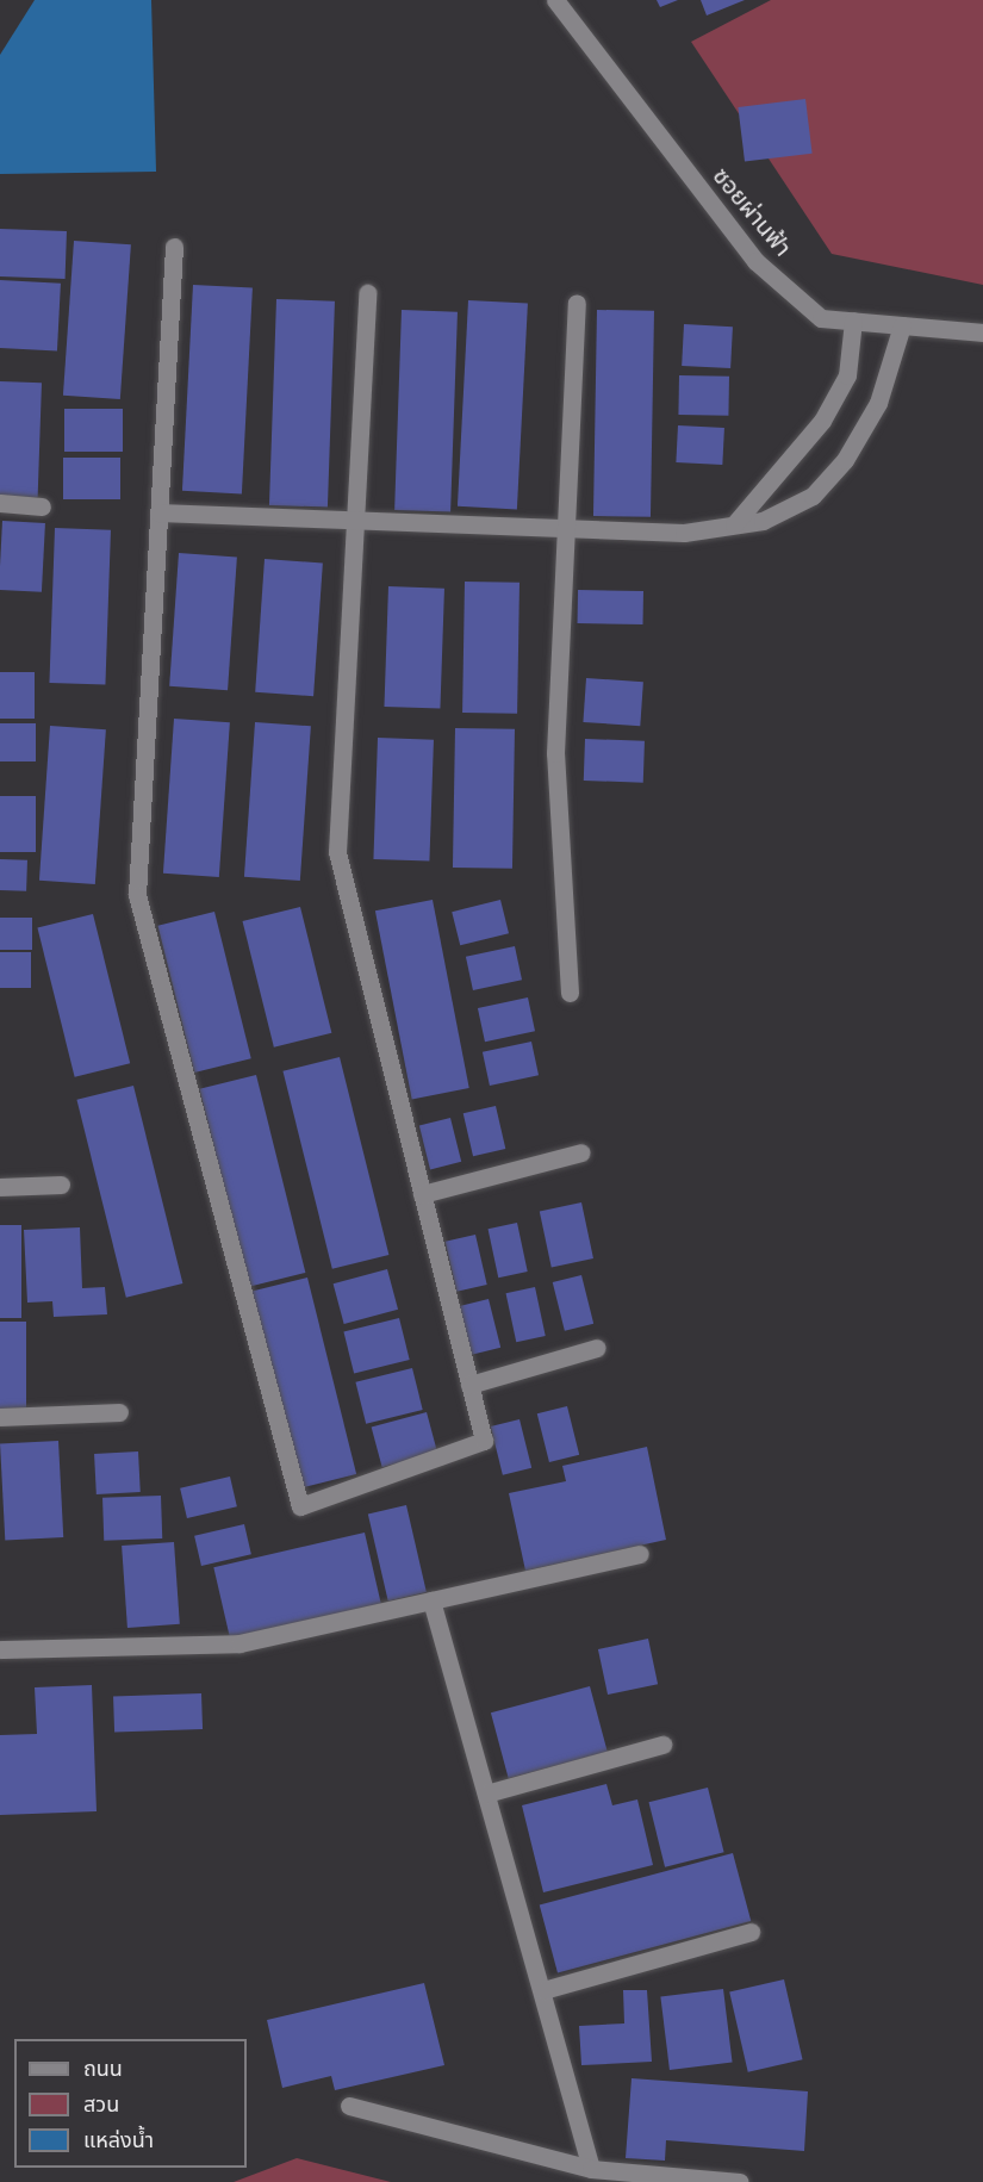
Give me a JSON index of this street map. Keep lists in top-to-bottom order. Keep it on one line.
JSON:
{"streets":{"street":["ซอยผ่านฟ้า"]},"legend":["ถนน","สวน","แหล่งน้ำ"]}
